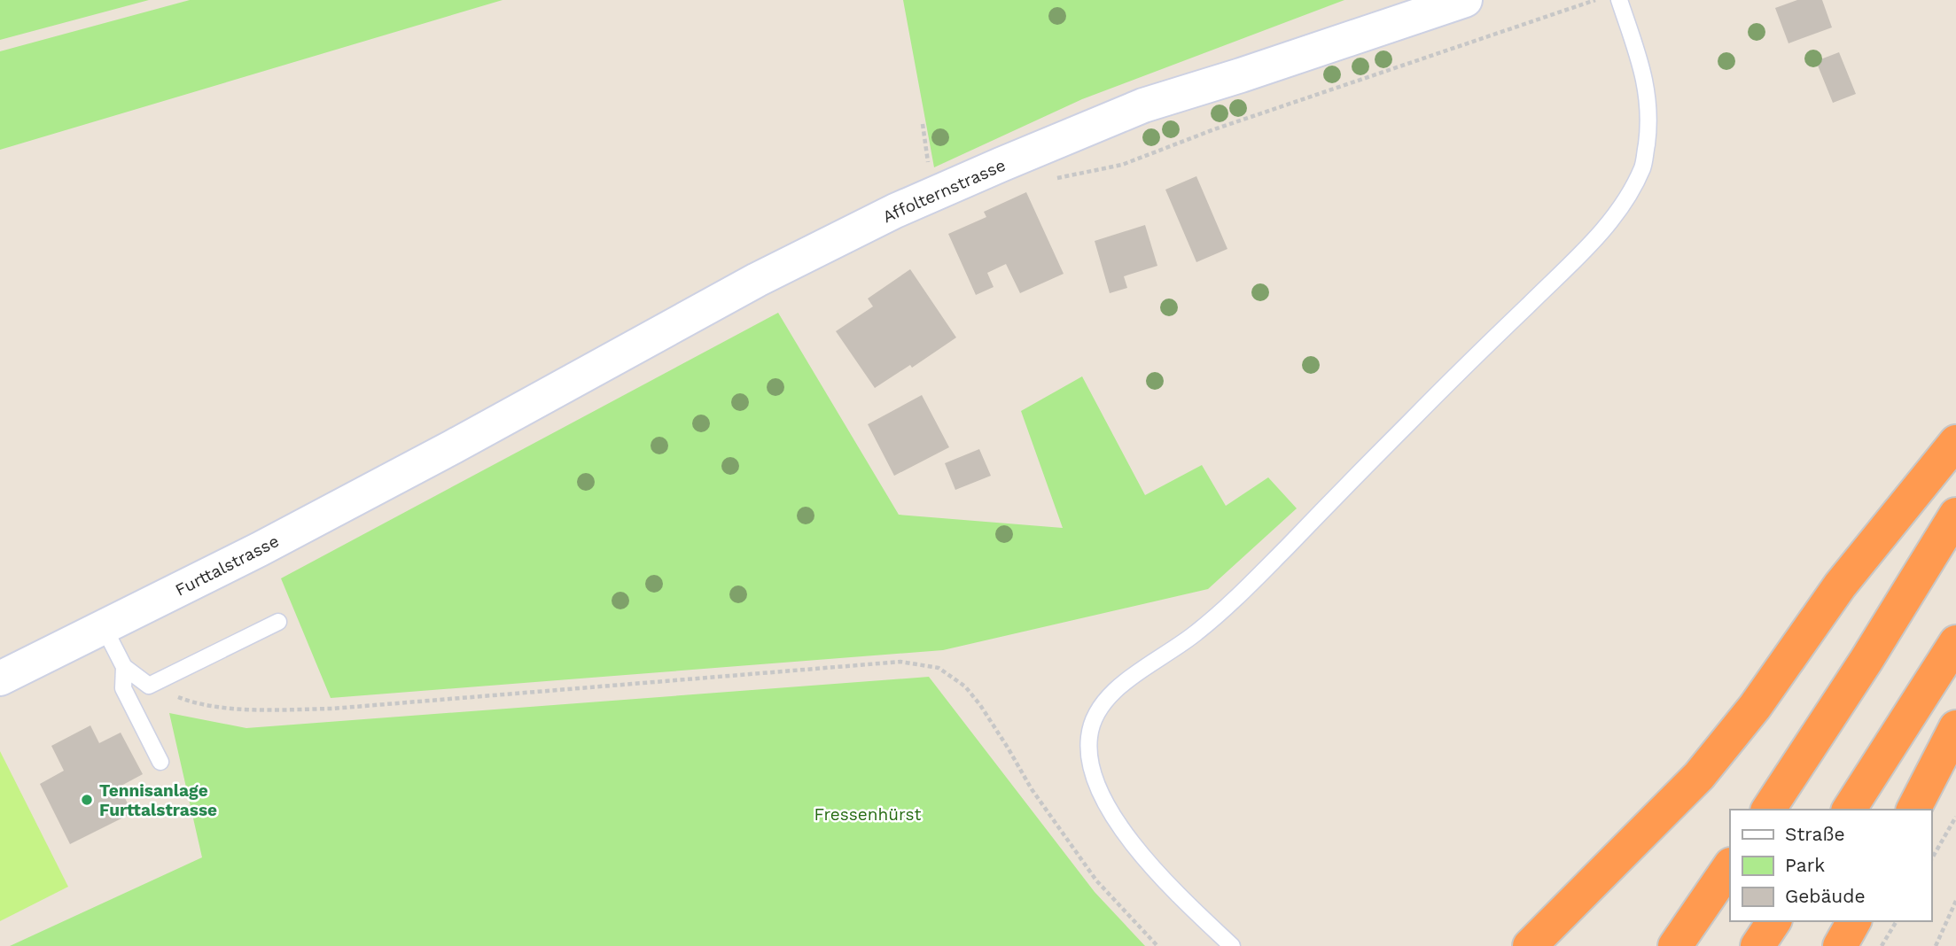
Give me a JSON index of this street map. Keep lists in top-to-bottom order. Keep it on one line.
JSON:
{"streets":{"street":["Affolternstrasse","Furttalstrasse"]},"crossings":[["Affolternstrasse","Furttalstrasse"]],"parks":["Fressenhürst"],"places":["Tennisanlage Furttalstrasse"],"legend":["Straße","Park","Gebäude"]}
